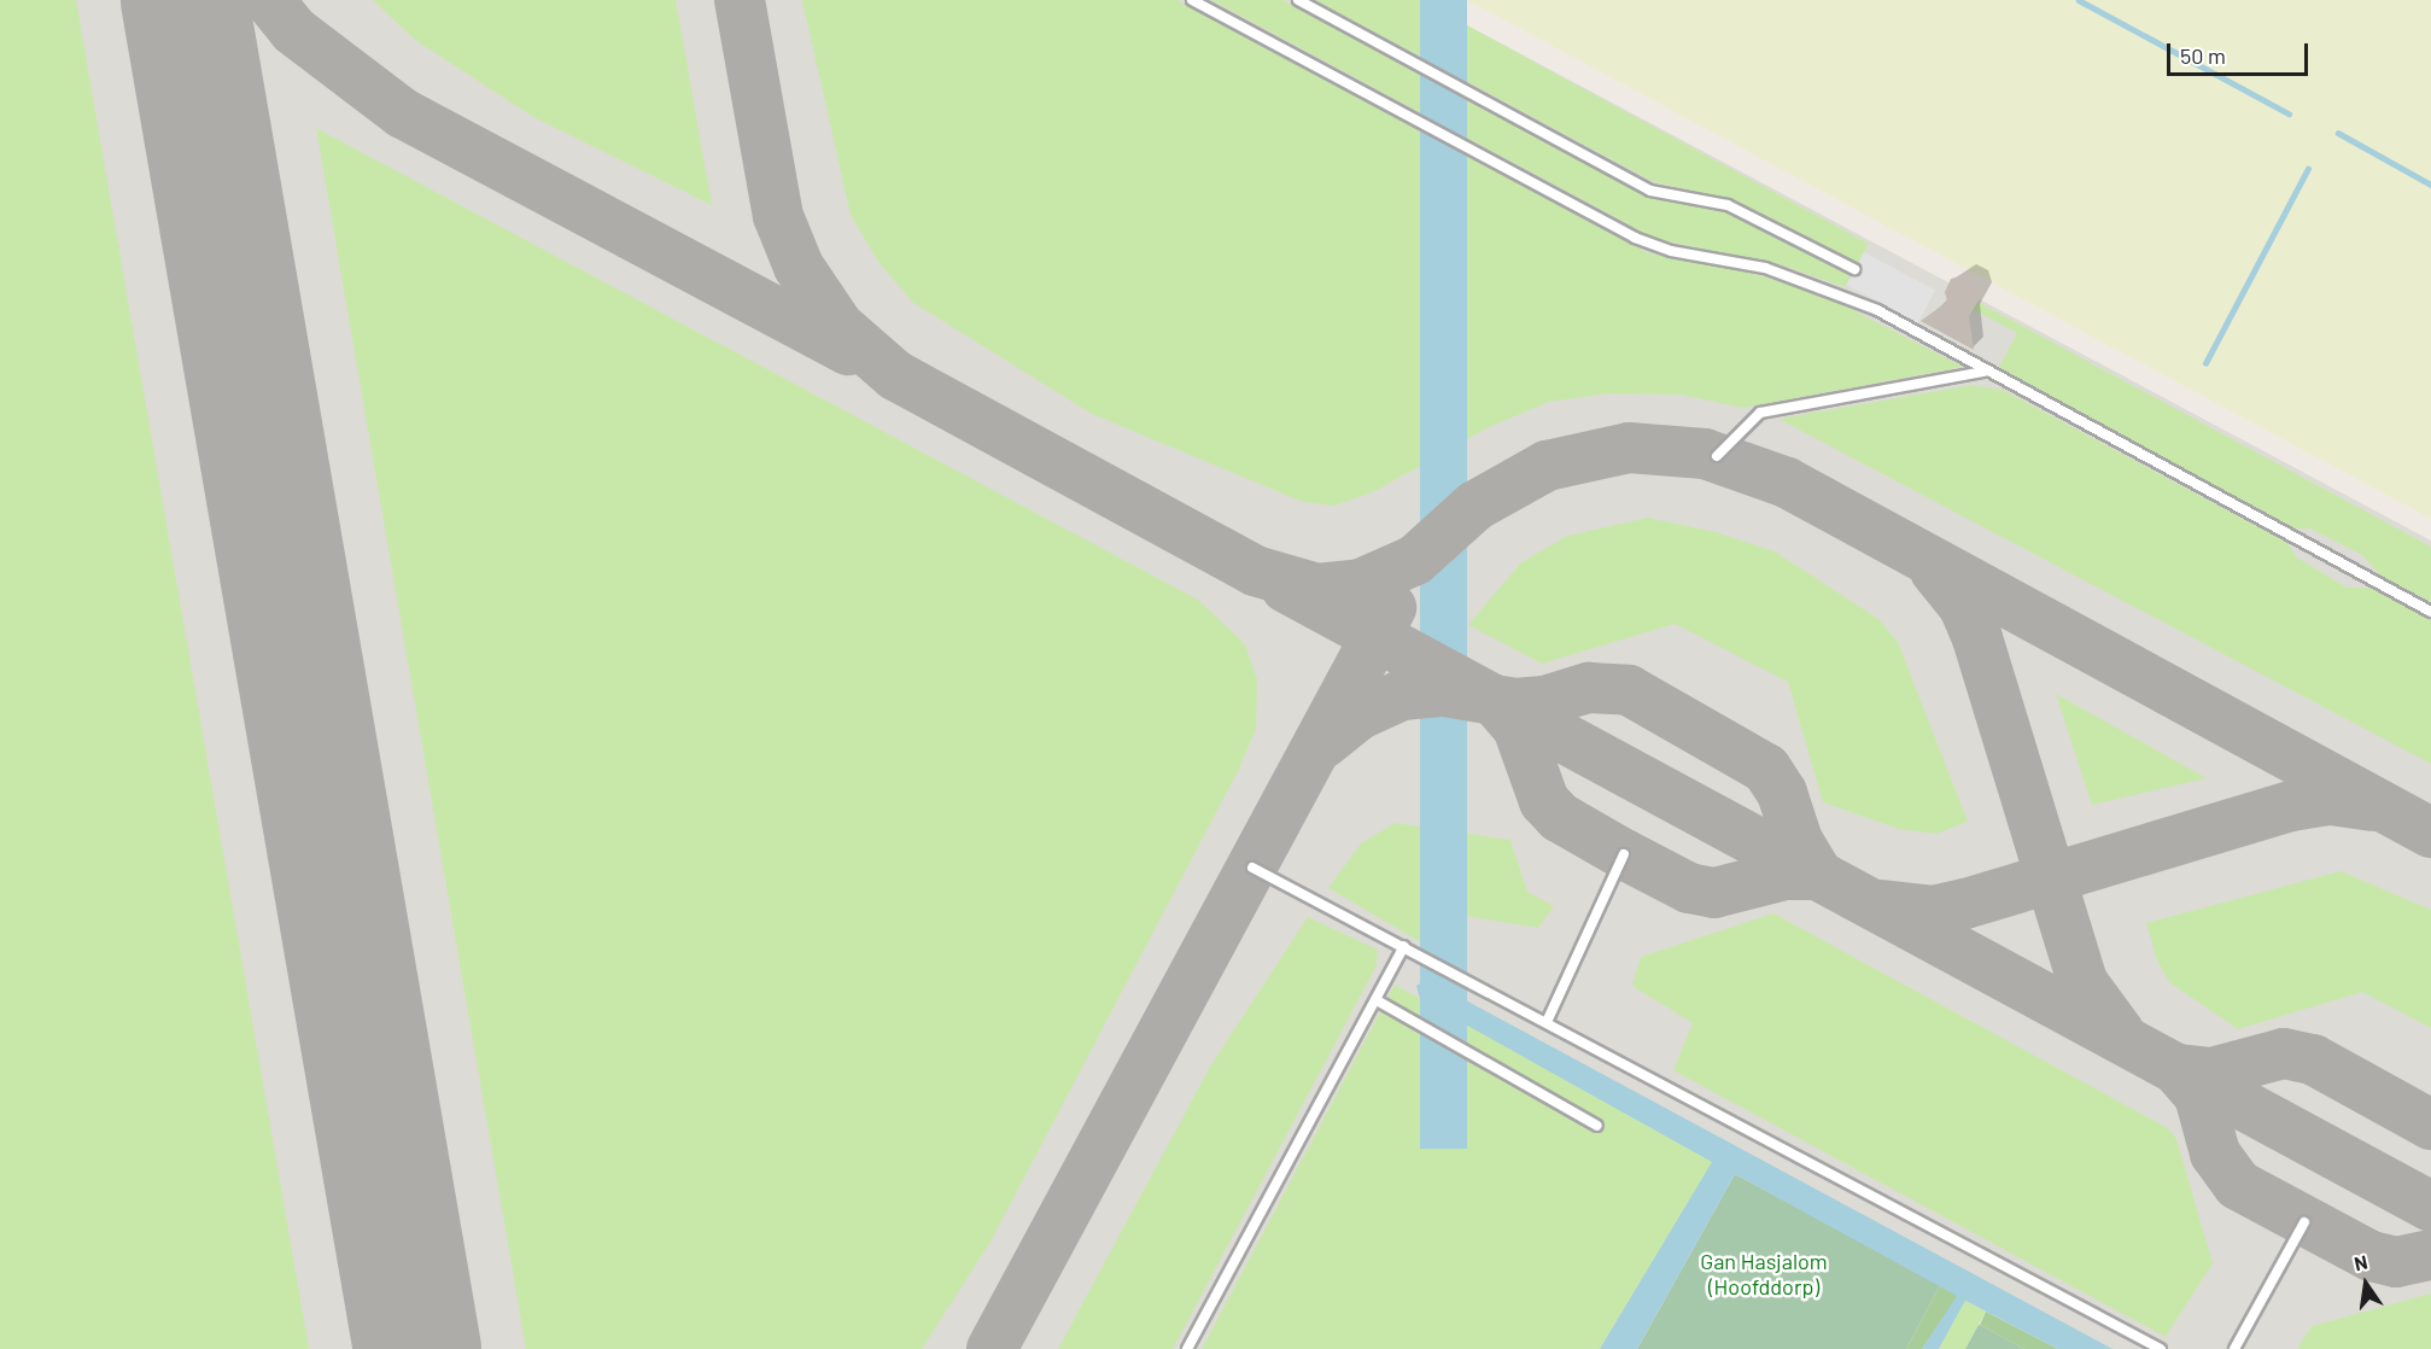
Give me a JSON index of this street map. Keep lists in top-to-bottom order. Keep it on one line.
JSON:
{"parks":["Gan Hasjalom (Hoofddorp)"],"scale_bar":"50 m","north":"top"}
